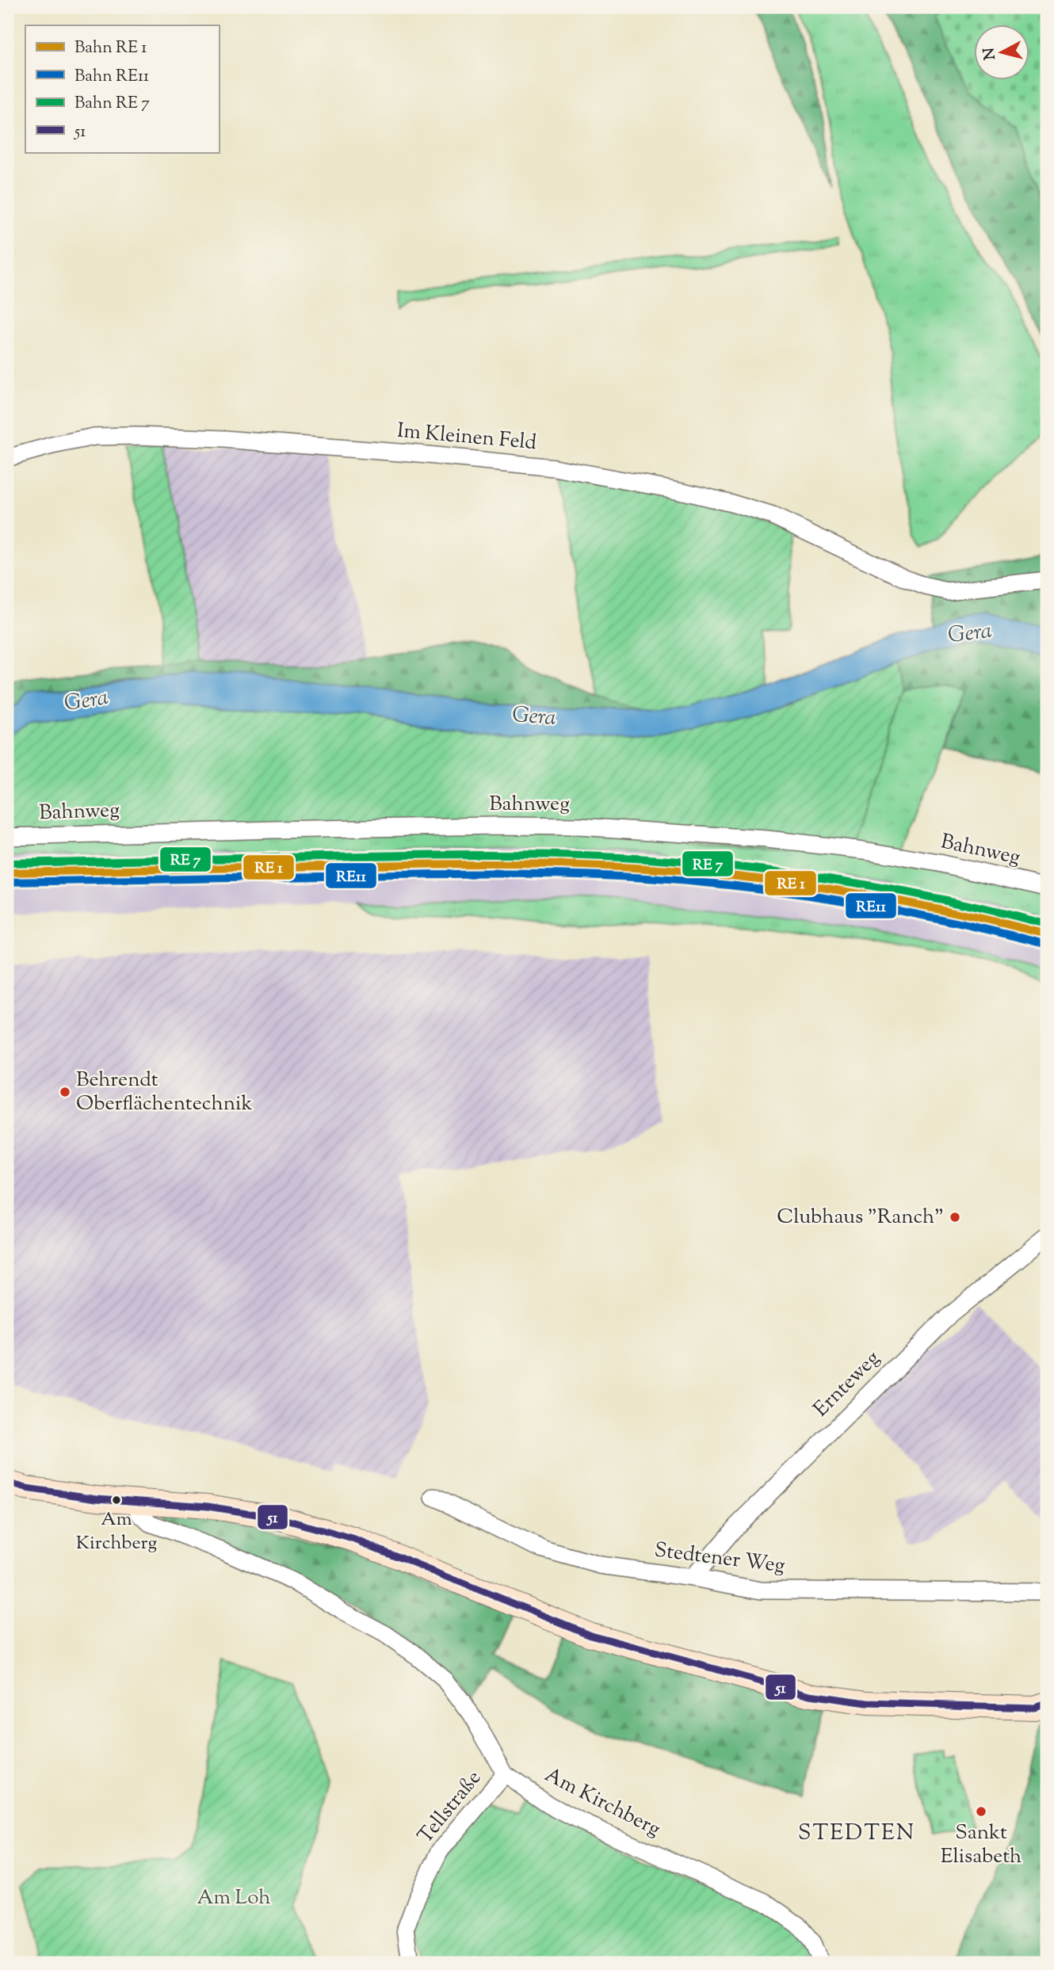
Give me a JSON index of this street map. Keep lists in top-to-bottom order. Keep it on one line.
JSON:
{"streets":{"street":["Im Kleinen Feld","Bahnweg","Ernteweg","Stedtener Weg","Am Kirchberg","Tellstraße"]},"crossings":[["Ernteweg","Stedtener Weg"],["Am Kirchberg","Tellstraße"]],"districts":["STEDTEN"],"water":["Gera"],"parks":["Am Loh"],"places":["Behrendt Oberflächentechnik","Clubhaus \"Ranch\"","Am Kirchberg","Sankt Elisabeth"],"lines":["rail line RE11","transit line 51"],"legend":["Bahn RE 1","Bahn RE11","Bahn RE 7","51"],"north":"left"}
